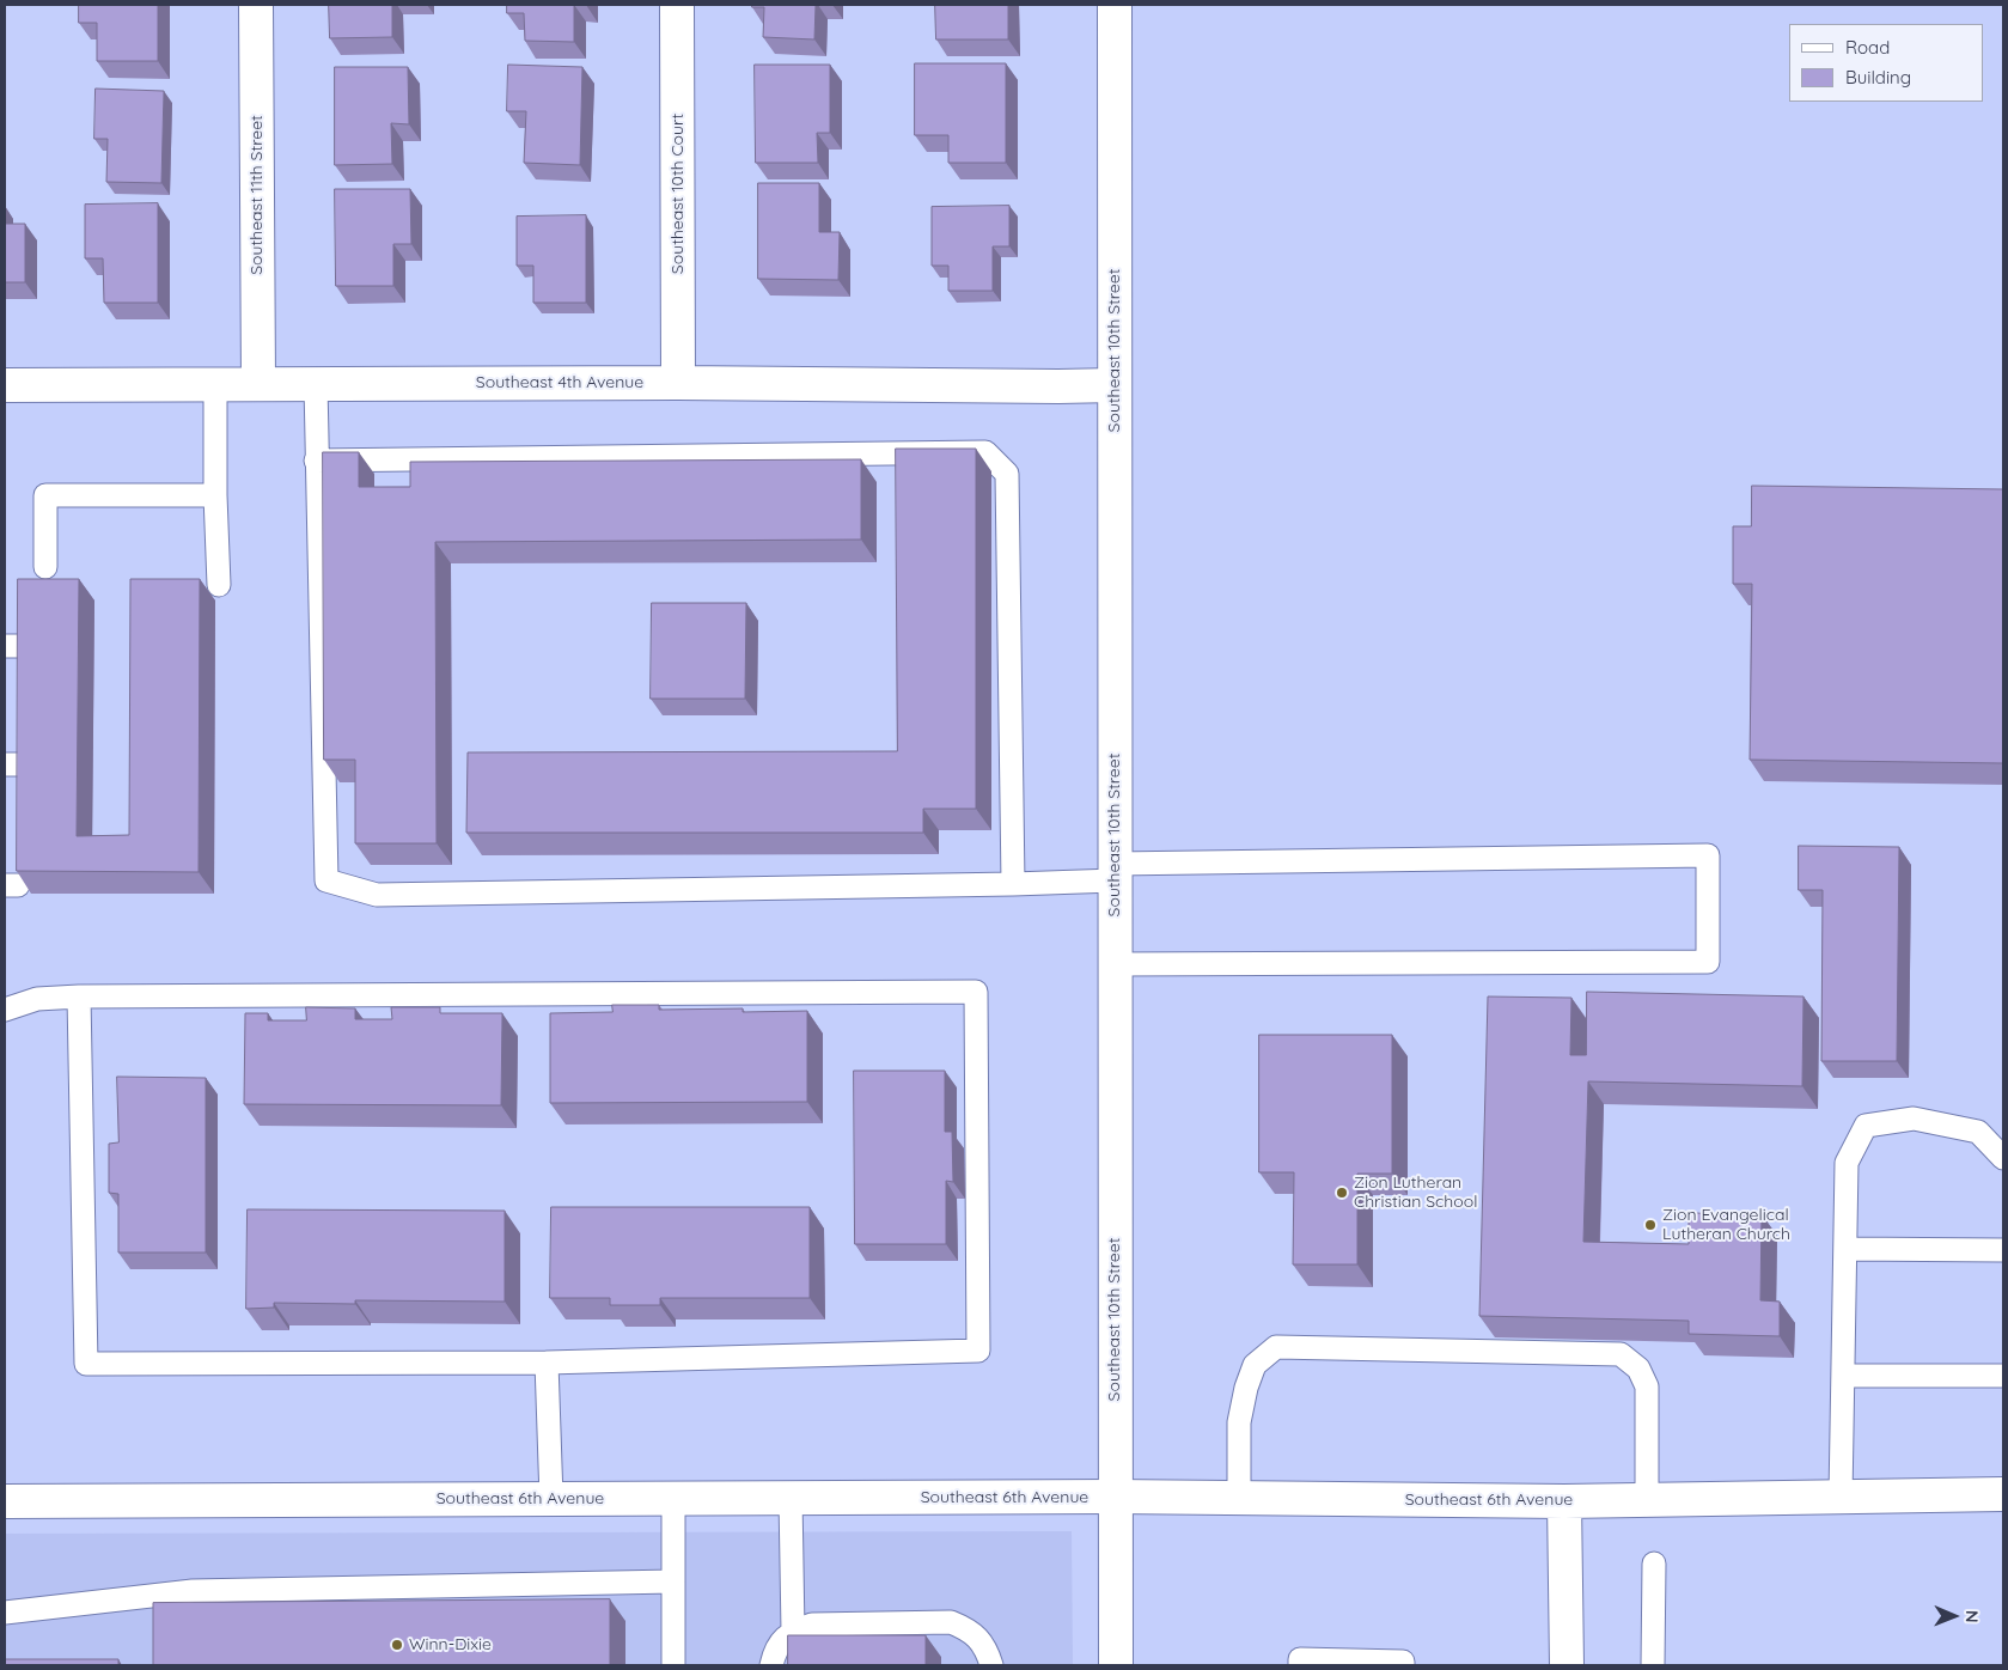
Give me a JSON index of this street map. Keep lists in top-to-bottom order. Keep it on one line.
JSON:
{"streets":{"street":["Southeast 10th Court","Southeast 11th Street","Southeast 10th Street","Southeast 4th Avenue","Southeast 6th Avenue"]},"crossings":[["Southeast 10th Court","Southeast 4th Avenue"],["Southeast 11th Street","Southeast 4th Avenue"],["Southeast 10th Street","Southeast 4th Avenue"],["Southeast 10th Street","Southeast 6th Avenue"]],"places":["Zion Lutheran Christian School","Zion Evangelical Lutheran Church","Winn-Dixie"],"legend":["Road","Building"],"north":"right"}
